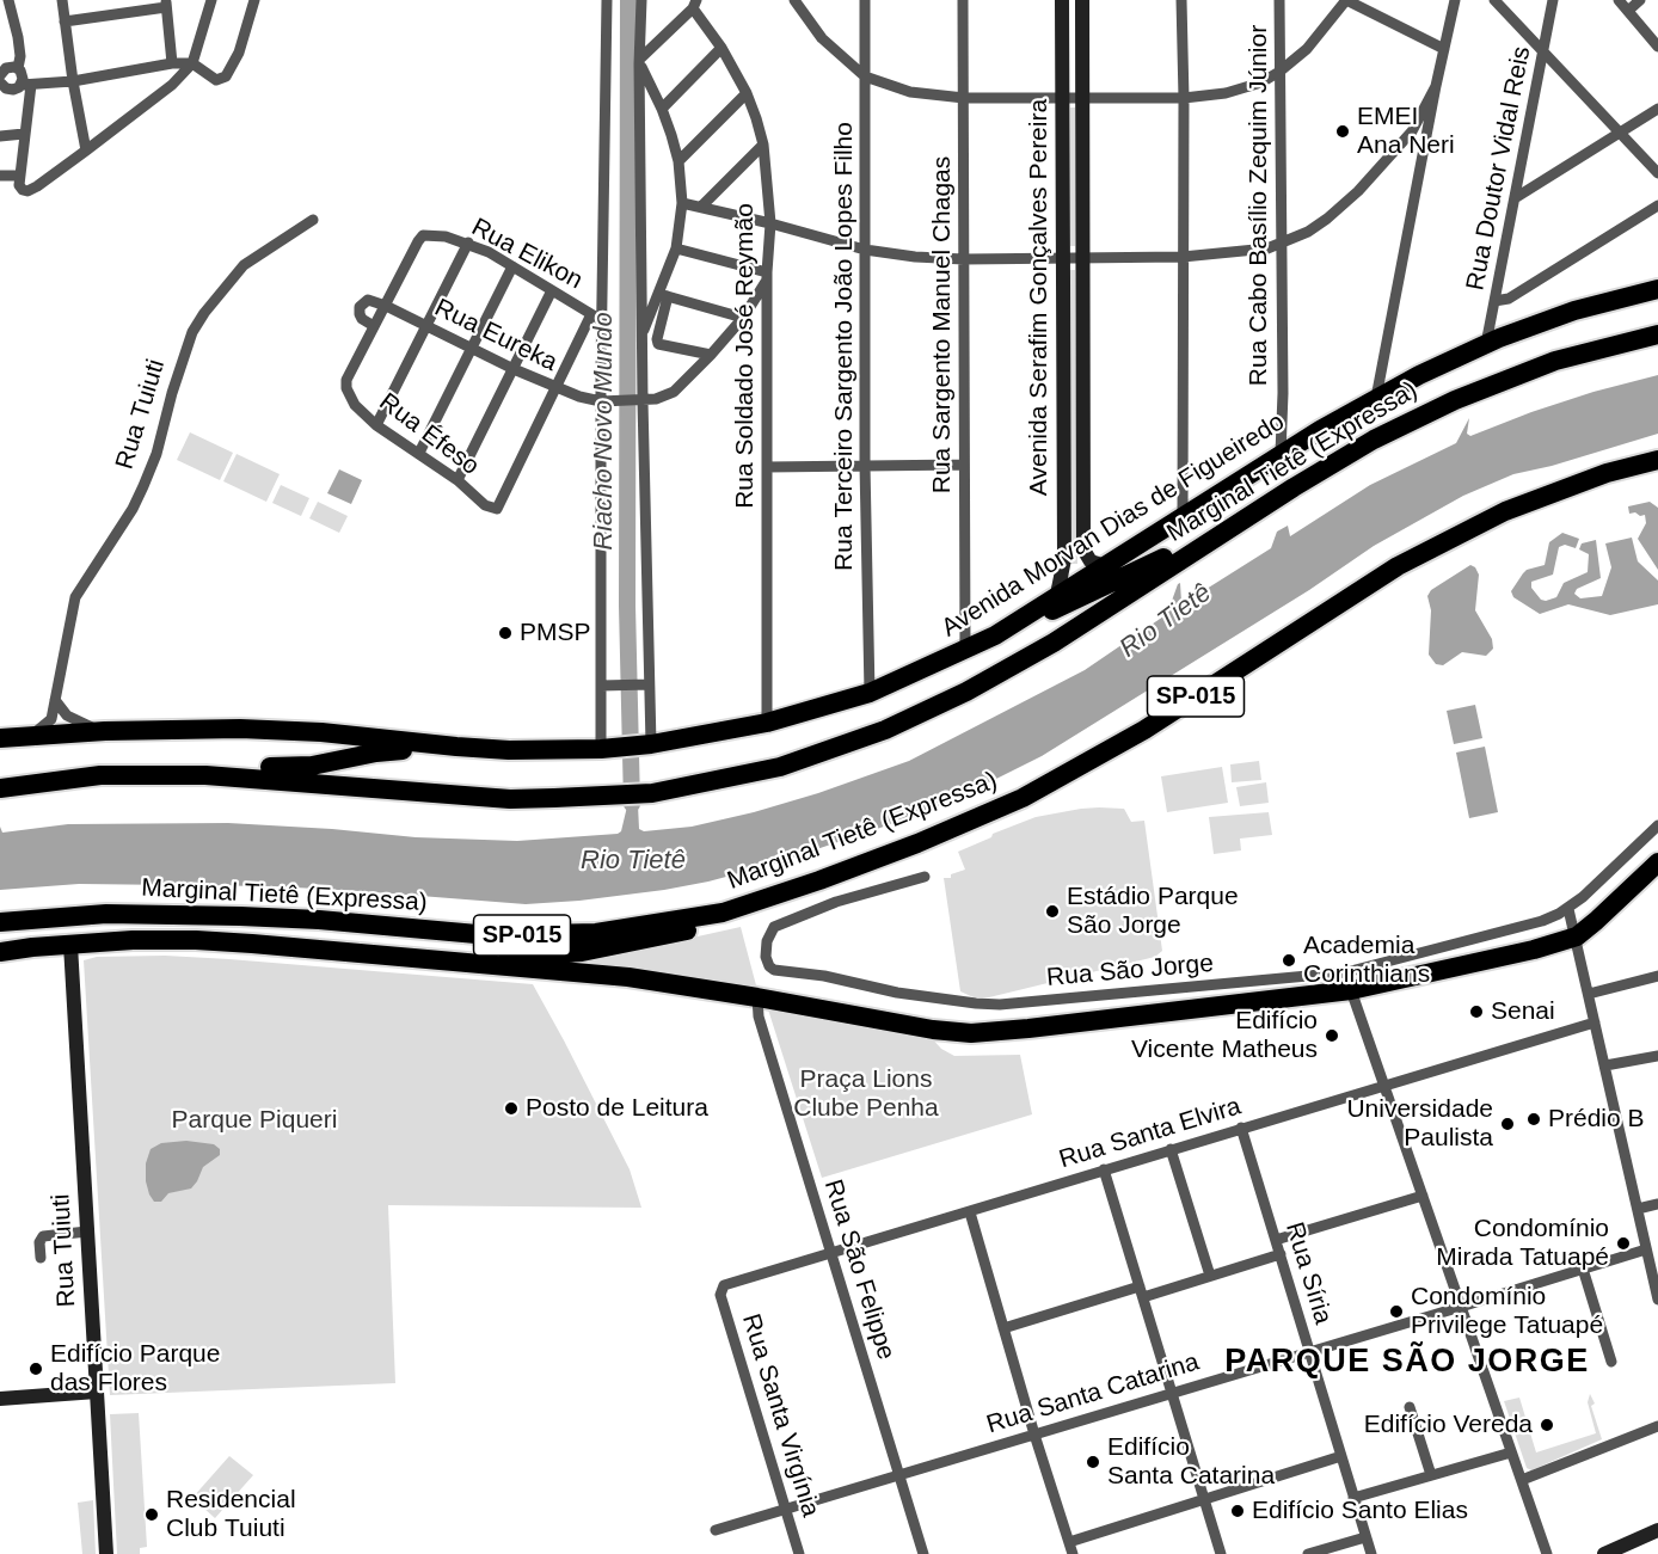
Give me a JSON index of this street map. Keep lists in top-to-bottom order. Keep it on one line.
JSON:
{"streets":{"highway":["Marginal Tietê (Expressa)","Avenida Morvan Dias de Figueiredo","SP-015"],"main road":["Avenida Serafim Gonçalves Pereira","Rua Tuiuti"],"street":["Rua Doutor Vidal Reis","Rua Cabo Basílio Zequim Júnior","Rua Elikon","Rua Sargento Manuel Chagas","Rua Eureka","Rua Terceiro Sargento João Lopes Filho","Rua Soldado José Reymão","Rua Éfeso","Rua São Jorge","Rua Santa Elvira","Rua São Felippe","Rua Síria","Rua Santa Catarina","Rua Santa Virgínia"]},"crossings":[["Rua Doutor Vidal Reis","Avenida Morvan Dias de Figueiredo"],["Rua Cabo Basílio Zequim Júnior","Avenida Morvan Dias de Figueiredo"],["Rua Elikon","Rua Eureka"],["Rua Elikon","Rua Éfeso"],["Avenida Serafim Gonçalves Pereira","Avenida Morvan Dias de Figueiredo"],["Rua Sargento Manuel Chagas","Avenida Morvan Dias de Figueiredo"],["Rua Eureka","Rua Soldado José Reymão"],["Rua Eureka","Rua Éfeso"],["Rua Terceiro Sargento João Lopes Filho","Avenida Morvan Dias de Figueiredo"],["Rua Soldado José Reymão","Avenida Morvan Dias de Figueiredo"],["Rua Tuiuti","Avenida Morvan Dias de Figueiredo"],["Rua Santa Elvira","Rua São Felippe"],["Rua Santa Elvira","Rua Síria"],["Rua Santa Elvira","Rua Santa Virgínia"],["Rua São Felippe","Rua Santa Catarina"],["Rua Síria","Rua Santa Catarina"],["Rua Santa Catarina","Rua Santa Virgínia"]],"districts":["PARQUE SÃO JORGE"],"water":["Riacho Novo Mundo","Rio Tietê"],"parks":["Praça Lions Clube Penha","Parque Piqueri"],"places":["EMEI Ana Neri","PMSP","Estádio Parque São Jorge","Academia Corinthians","Senai","Edifício Vicente Matheus","Posto de Leitura","Prédio B","Universidade Paulista","Condomínio Mirada Tatuapé","Condomínio Privilege Tatuapé","Edifício Parque das Flores","Edifício Vereda","Edifício Santa Catarina","Edifício Santo Elias","Residencial Club Tuiuti"]}
